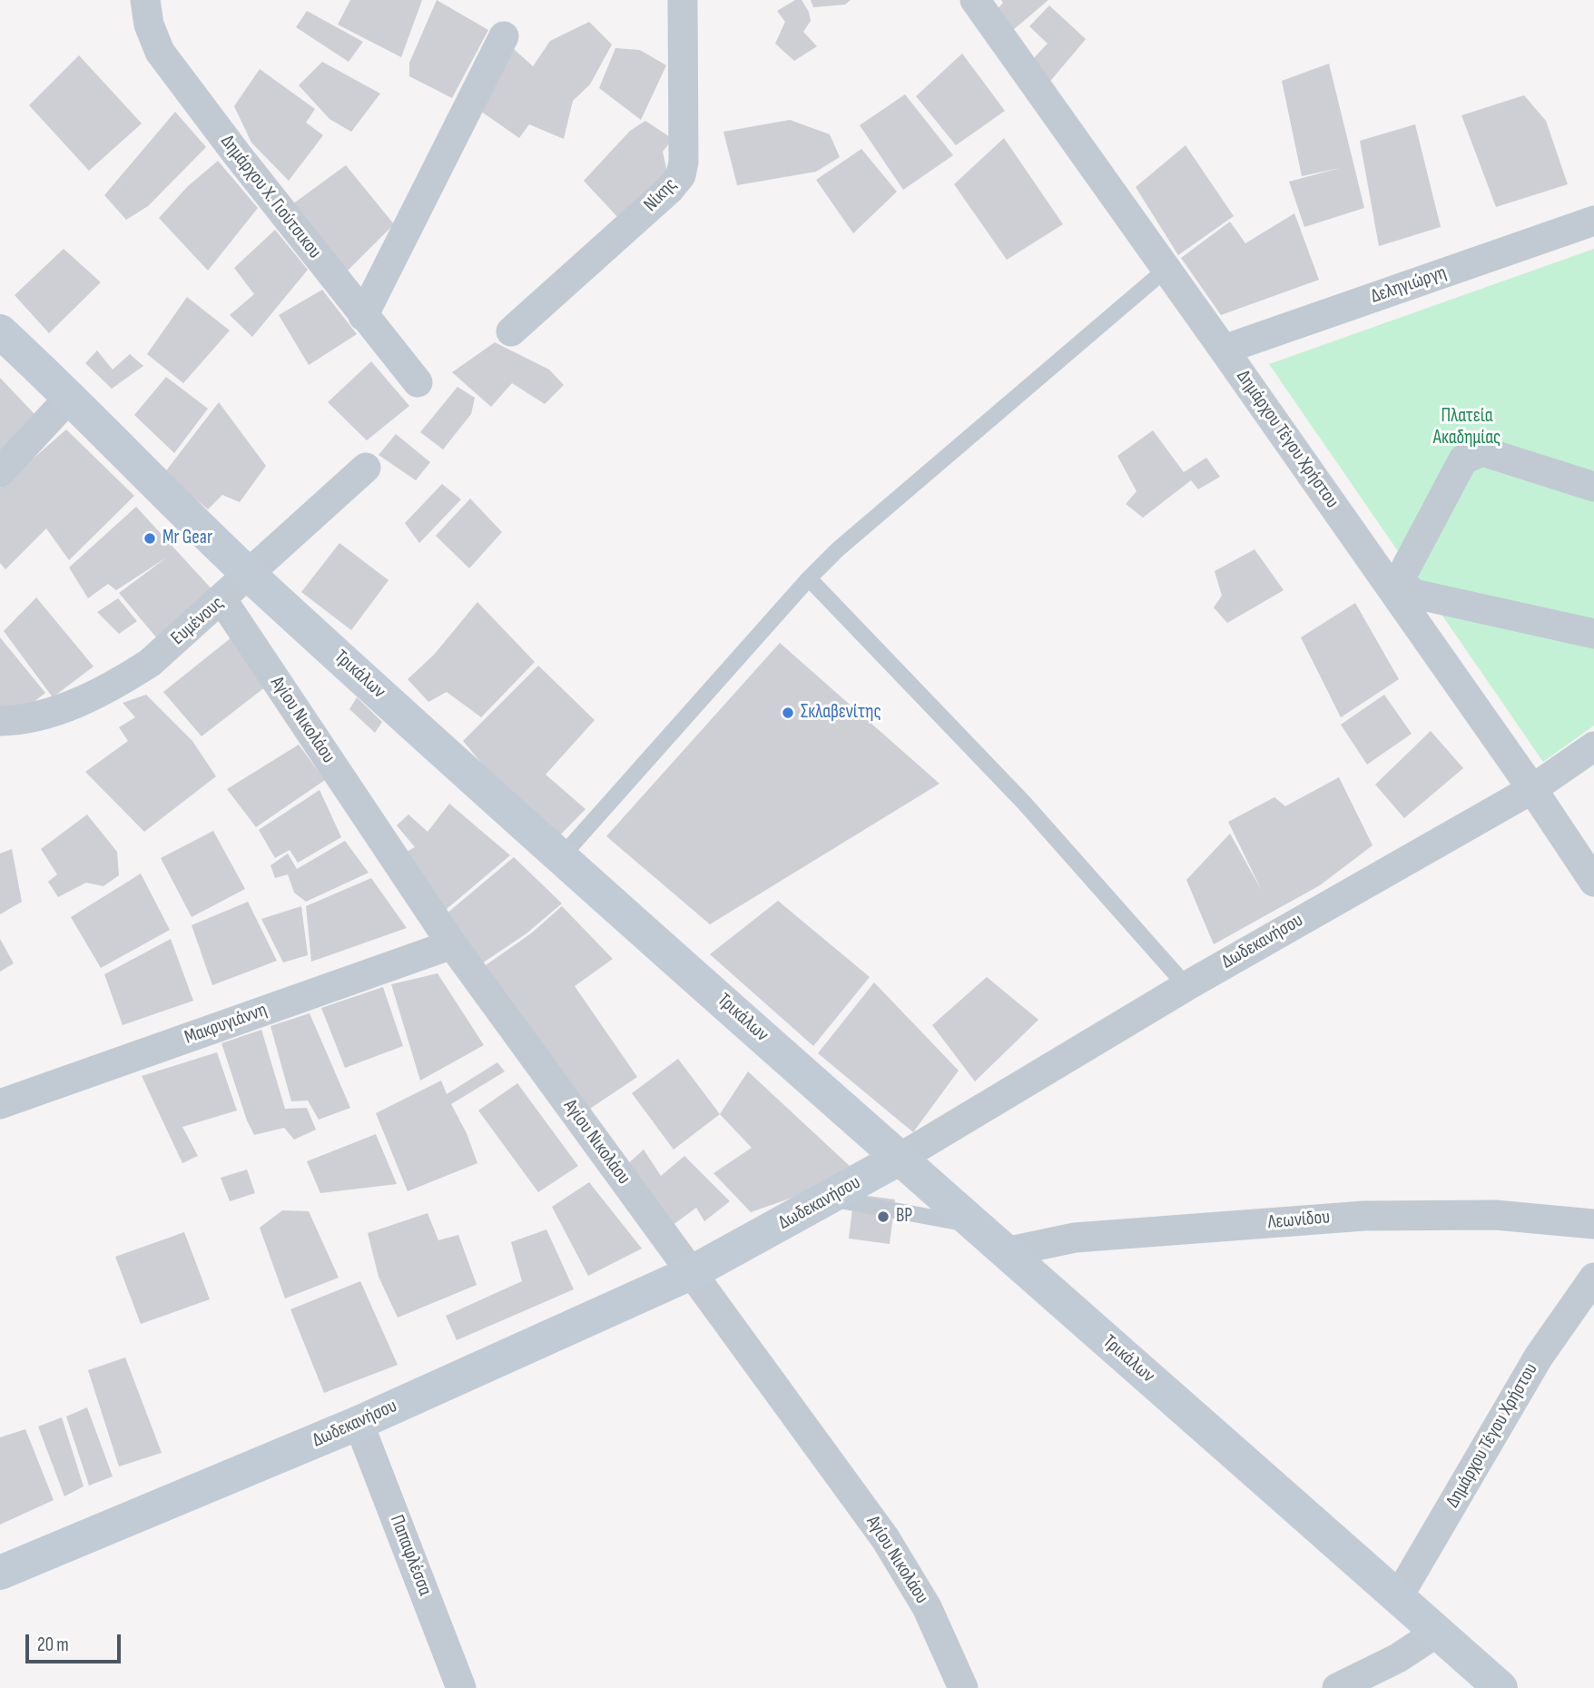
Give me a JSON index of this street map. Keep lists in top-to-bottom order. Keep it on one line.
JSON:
{"streets":{"main road":["Τρικάλων","Δωδεκανήσου"],"street":["Νίκης","Δημάρχου Χ. Γιούτσικου","Δεληγιώργη","Δημάρχου Τέγου Χρήστου","Ευμένους","Αγίου Νικολάου","Μακρυγιάννη","Λεωνίδου","Παπαφλέσσα"]},"crossings":[["Δεληγιώργη","Δημάρχου Τέγου Χρήστου"],["Δημάρχου Τέγου Χρήστου","Τρικάλων"],["Δημάρχου Τέγου Χρήστου","Δωδεκανήσου"],["Ευμένους","Τρικάλων"],["Ευμένους","Αγίου Νικολάου"],["Τρικάλων","Δωδεκανήσου"],["Τρικάλων","Λεωνίδου"],["Αγίου Νικολάου","Δωδεκανήσου"],["Αγίου Νικολάου","Μακρυγιάννη"],["Δωδεκανήσου","Παπαφλέσσα"]],"parks":["Πλατεία Ακαδημίας"],"places":["Mr Gear","Σκλαβενίτης","BP"],"scale_bar":"20 m"}
